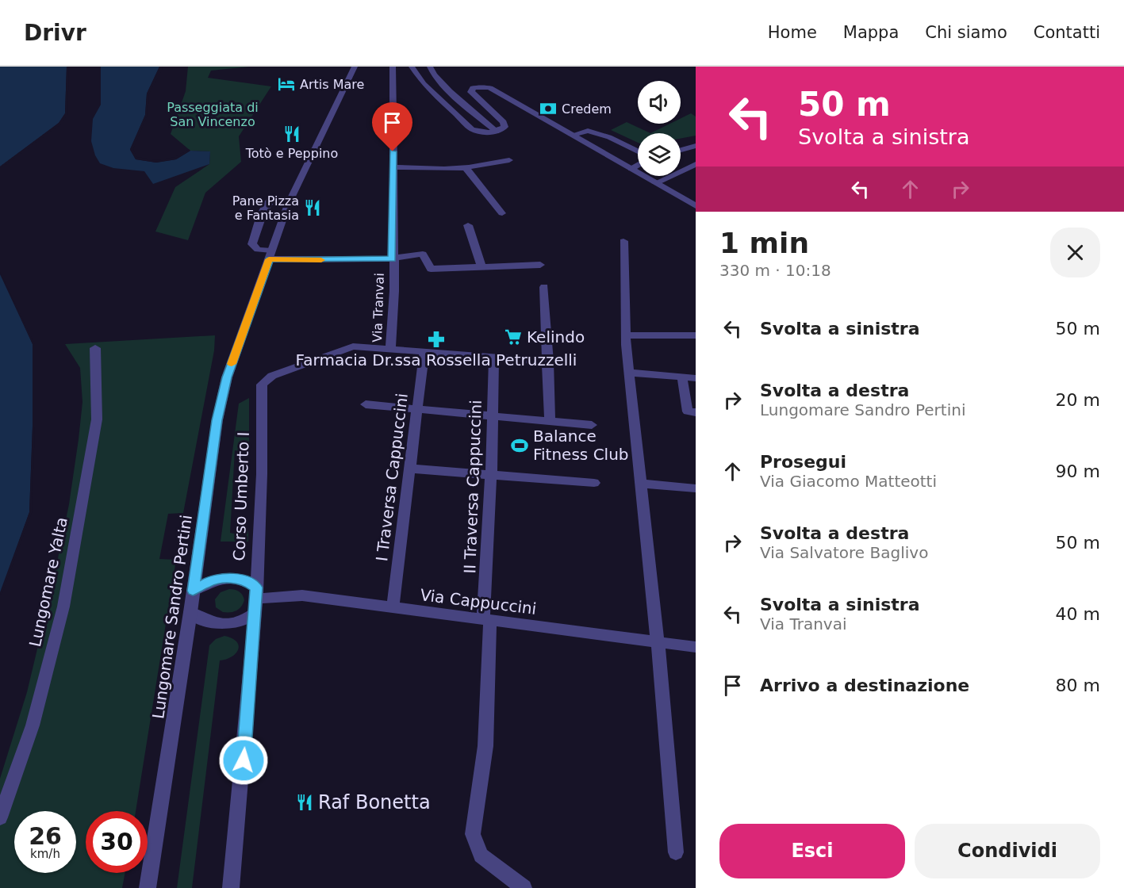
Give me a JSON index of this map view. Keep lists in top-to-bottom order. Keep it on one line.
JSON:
{"streets":{"street":["Via Tranvai","I Traversa Cappuccini","II Traversa Cappuccini","Corso Umberto I","Lungomare Yalta","Via Cappuccini","Lungomare Sandro Pertini"]},"crossings":[["Via Tranvai","Corso Umberto I"],["I Traversa Cappuccini","Corso Umberto I"],["I Traversa Cappuccini","Via Cappuccini"],["II Traversa Cappuccini","Corso Umberto I"],["II Traversa Cappuccini","Via Cappuccini"],["Corso Umberto I","Via Cappuccini"],["Corso Umberto I","Lungomare Sandro Pertini"],["Via Cappuccini","Lungomare Sandro Pertini"]],"parks":["Passeggiata di San Vincenzo"],"places":{"hotel":["Artis Mare"],"bank":["Credem"],"restaurant":["Totò e Peppino","Pane Pizza e Fantasia","Raf Bonetta"],"supermarket":["Kelindo"],"pharmacy":["Farmacia Dr.ssa Rossella Petruzzelli"],"sports":["Balance Fitness Club"]},"page":{"header":"Drivr","nav":["Home","Mappa","Chi siamo","Contatti"],"turn":["50 m","Svolta a sinistra"],"heading":["1 min","330 m · 10:18"],"list":[{"name":"Svolta a sinistra","value":"50 m"},{"name":"Svolta a destra","note":"Lungomare Sandro Pertini","value":"20 m"},{"name":"Prosegui","note":"Via Giacomo Matteotti","value":"90 m"},{"name":"Svolta a destra","note":"Via Salvatore Baglivo","value":"50 m"},{"name":"Svolta a sinistra","note":"Via Tranvai","value":"40 m"},{"name":"Arrivo a destinazione","value":"80 m"}],"speed":"26 km/h","limit":"30","buttons":["Esci","Condividi"]}}
